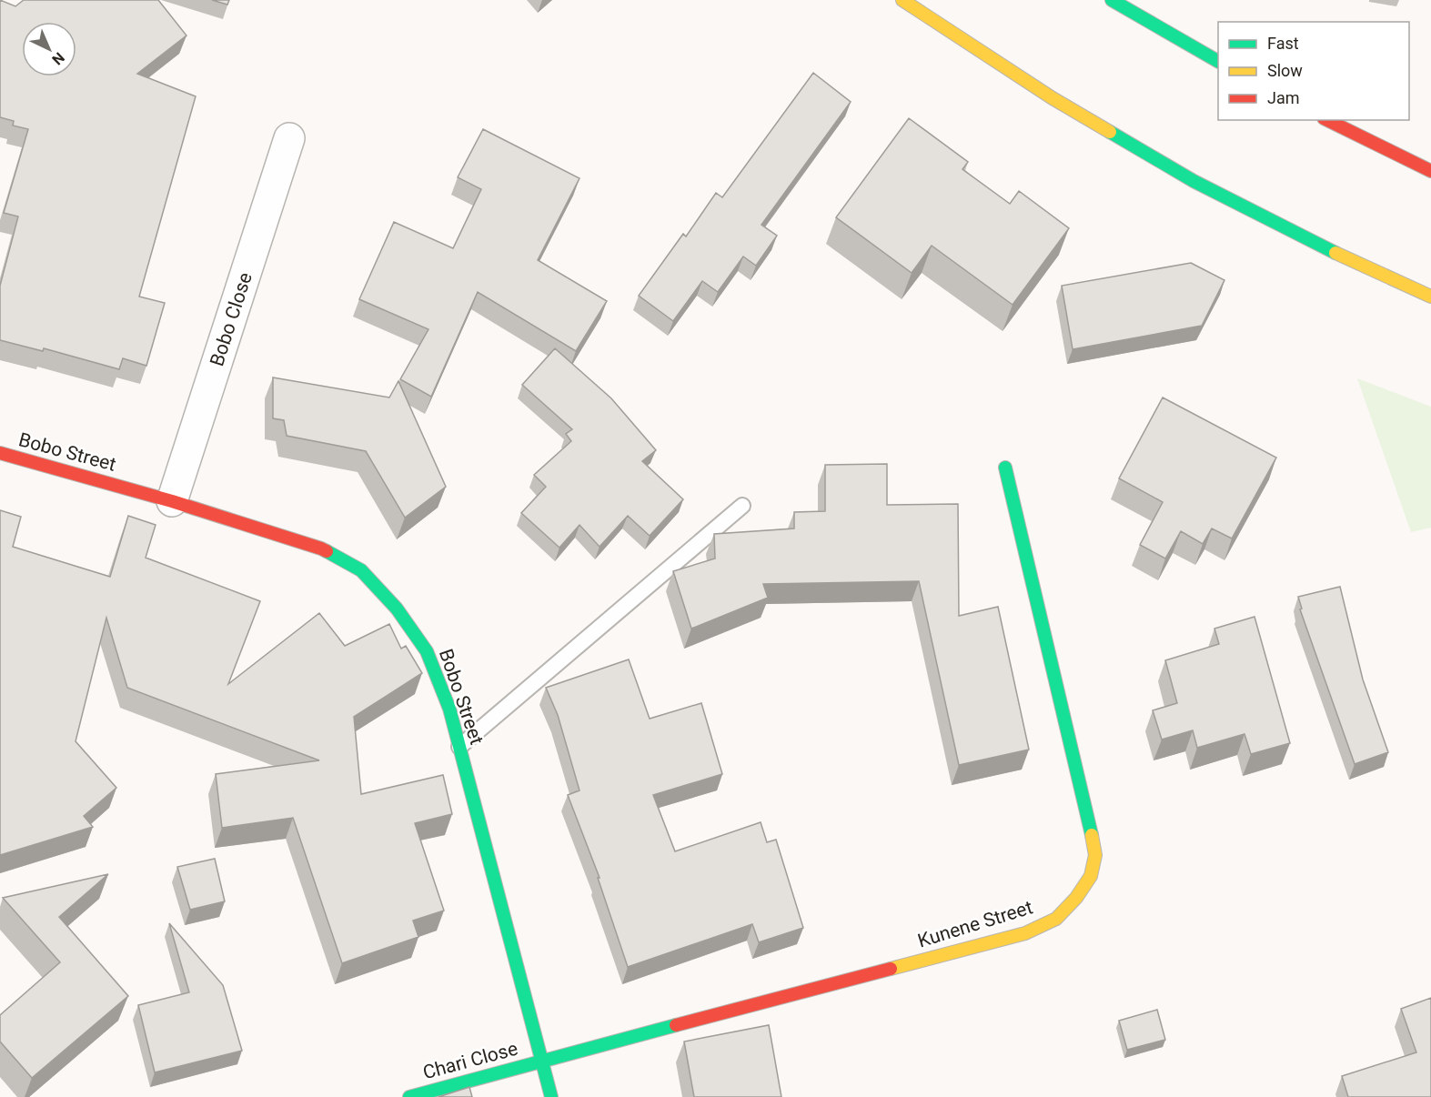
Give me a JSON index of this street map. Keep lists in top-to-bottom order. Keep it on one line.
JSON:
{"streets":{"street":["Bobo Close","Bobo Street","Kunene Street","Chari Close"]},"crossings":[["Bobo Close","Bobo Street"],["Bobo Street","Kunene Street"],["Bobo Street","Chari Close"],["Kunene Street","Chari Close"]],"legend":["Fast","Slow","Jam"],"north":"bottom right"}
